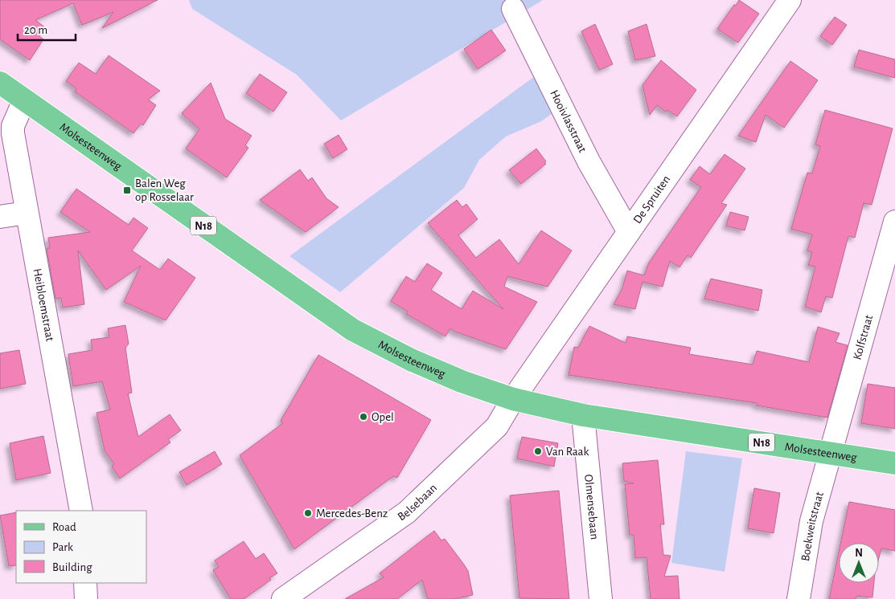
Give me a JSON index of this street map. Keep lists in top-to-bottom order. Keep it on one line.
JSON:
{"streets":{"main road":["Molsesteenweg","N18"],"street":["Hooivlasstraat","De Spruiten","Heibloemstraat","Kolfstraat","Belsebaan","Olmensebaan","Boekweitstraat"]},"crossings":[["Hooivlasstraat","De Spruiten"],["Molsesteenweg","De Spruiten"],["Molsesteenweg","Heibloemstraat"],["Molsesteenweg","Kolfstraat"],["Molsesteenweg","Belsebaan"],["Molsesteenweg","Olmensebaan"],["Molsesteenweg","Boekweitstraat"],["De Spruiten","Belsebaan"],["Kolfstraat","Boekweitstraat"]],"places":{"transit":["Balen Weg op Rosselaar"],"other":["Opel","Van Raak","Mercedes-Benz"]},"legend":["Road","Park","Building"],"scale_bar":"20 m","north":"top"}
